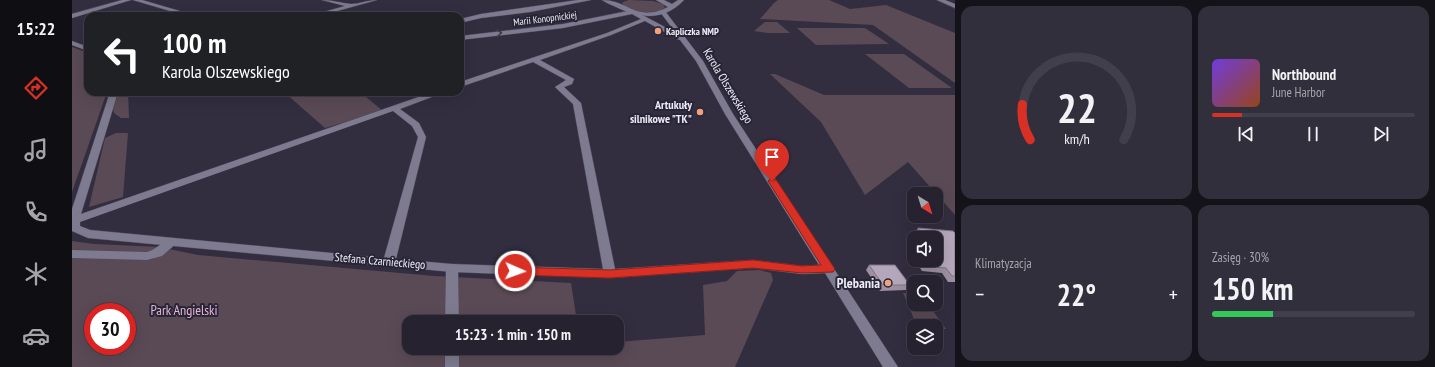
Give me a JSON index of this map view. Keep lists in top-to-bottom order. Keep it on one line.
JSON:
{"streets":{"street":["Marii Konopnickiej","Karola Olszewskiego","Stefana Czarnieckiego"]},"crossings":[["Marii Konopnickiej","Karola Olszewskiego"],["Karola Olszewskiego","Stefana Czarnieckiego"]],"parks":["Park Angielski"],"places":["Kapliczka NMP","Artukuły silnikowe \"TK\"","Plebania"],"north":"bottom right","page":{"tabs":"15:22","turn":["100 m","Karola Olszewskiego"],"song":["Northbound","June Harbor"],"tile":["Klimatyzacja",["Zasięg · 30%","150 km"]],"heat":["−","22°","+"],"limit":"30","trip":"15:23 · 1 min · 150 m","gauge":["22","km/h"]}}
